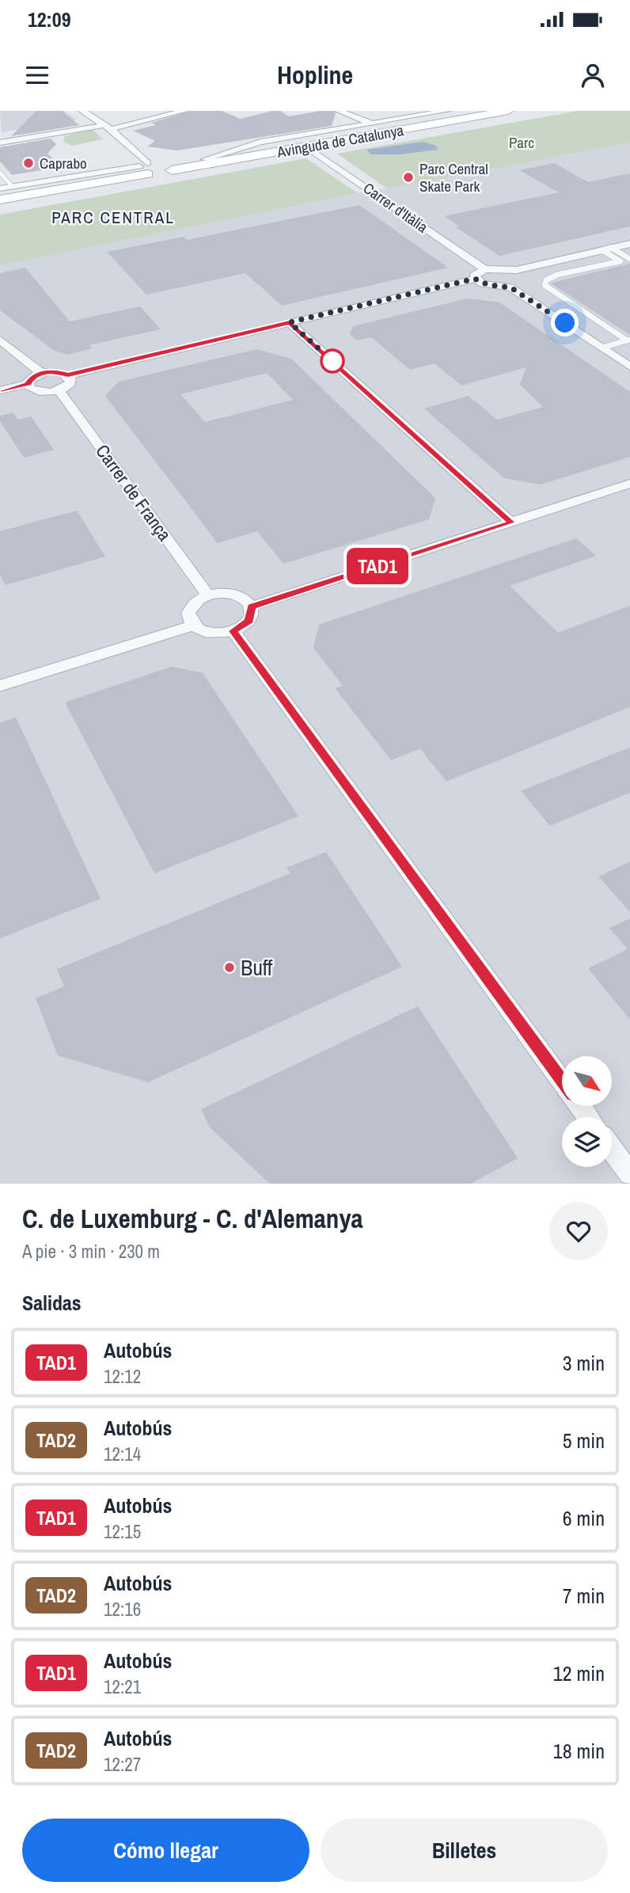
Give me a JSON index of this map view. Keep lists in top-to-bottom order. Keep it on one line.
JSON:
{"streets":{"street":["Avinguda de Catalunya","Carrer d'Itàlia","Carrer de França"]},"crossings":[["Avinguda de Catalunya","Carrer d'Itàlia"]],"districts":["PARC CENTRAL"],"parks":["Parc"],"places":["Caprabo","Parc Central Skate Park","Buff"],"lines":["bus line TAD1"],"north":"bottom right","page":{"status":"12:09","header":"Hopline","on_map":"TAD1","heading":[["C. de Luxemburg - C. d'Alemanya","A pie · 3 min · 230 m"],"Salidas"],"list":[{"mark":"TAD1","name":"Autobús","note":"12:12","value":"3 min"},{"mark":"TAD2","name":"Autobús","note":"12:14","value":"5 min"},{"mark":"TAD1","name":"Autobús","note":"12:15","value":"6 min"},{"mark":"TAD2","name":"Autobús","note":"12:16","value":"7 min"},{"mark":"TAD1","name":"Autobús","note":"12:21","value":"12 min"},{"mark":"TAD2","name":"Autobús","note":"12:27","value":"18 min"}],"buttons":["Cómo llegar","Billetes"]}}
